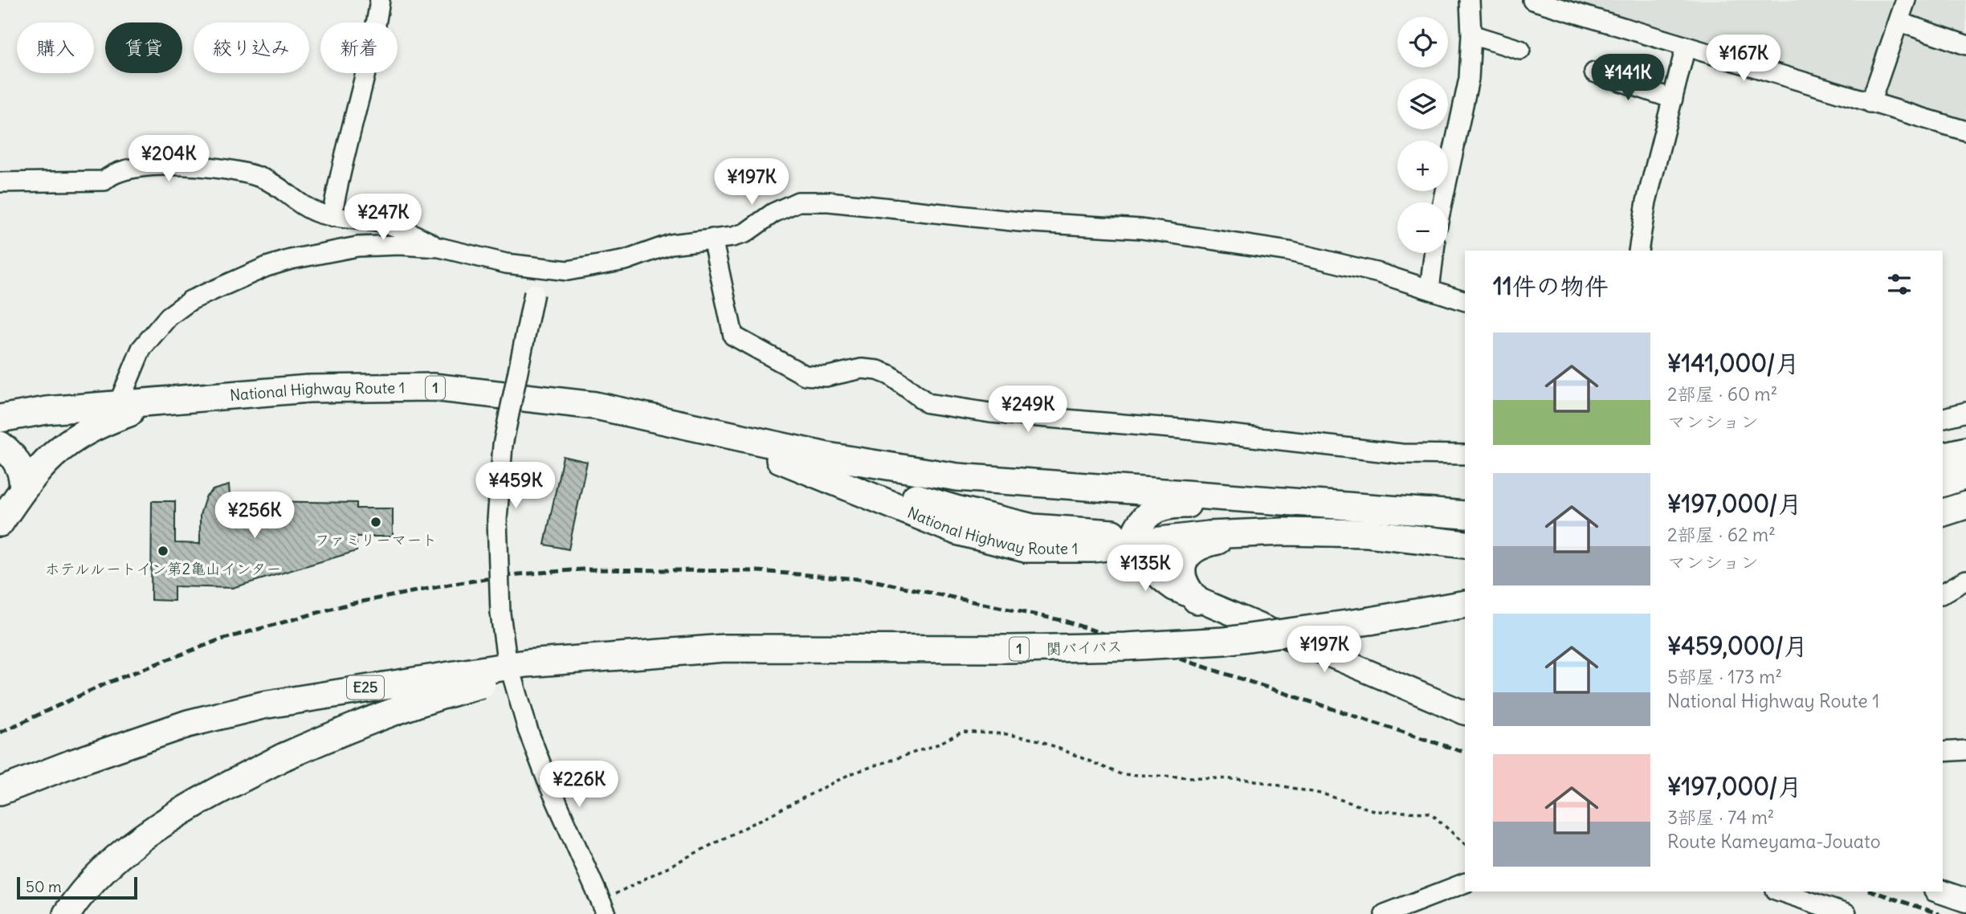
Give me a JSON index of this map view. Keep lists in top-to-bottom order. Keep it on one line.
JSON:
{"streets":{"highway":["1","National Highway Route 1","関バイパス","E25"]},"crossings":[["関バイパス","E25"]],"places":["ファミリーマート","ホテルルートイン第2亀山インター"],"scale_bar":"50 m","page":{"map_buttons":["+","−"],"chip":["購入","賃貸","絞り込み","新着"],"price":["¥167K","¥141K","¥204K","¥197K","¥247K","¥249K","¥459K","¥256K","¥135K","¥197K","¥226K"],"heading":"11件の物件","list":[{"name":"¥141,000/月","note":"2部屋 · 60 m² · マンション"},{"name":"¥197,000/月","note":"2部屋 · 62 m² · マンション"},{"name":"¥459,000/月","note":"5部屋 · 173 m² · National Highway Route 1"},{"name":"¥197,000/月","note":"3部屋 · 74 m² · Route Kameyama-Jouato"}],"scale":"50 m"}}
